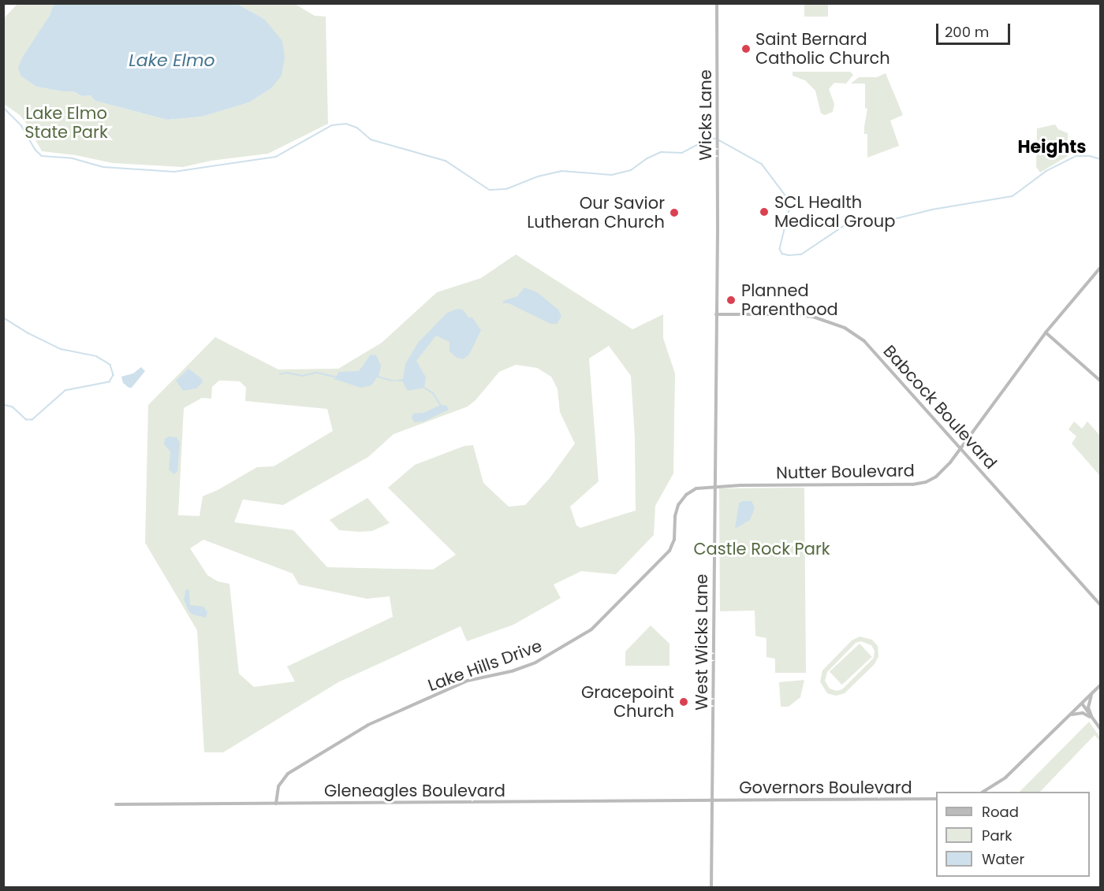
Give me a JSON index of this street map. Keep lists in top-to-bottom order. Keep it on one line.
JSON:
{"streets":{"street":["Wicks Lane","Babcock Boulevard","Nutter Boulevard","West Wicks Lane","Lake Hills Drive","Governors Boulevard","Gleneagles Boulevard"]},"crossings":[["Wicks Lane","West Wicks Lane"],["Babcock Boulevard","Nutter Boulevard"],["Babcock Boulevard","West Wicks Lane"],["Nutter Boulevard","West Wicks Lane"],["Nutter Boulevard","Lake Hills Drive"],["West Wicks Lane","Lake Hills Drive"],["West Wicks Lane","Governors Boulevard"],["West Wicks Lane","Gleneagles Boulevard"],["Lake Hills Drive","Gleneagles Boulevard"],["Governors Boulevard","Gleneagles Boulevard"]],"districts":["Heights"],"water":["Lake Elmo"],"parks":["Lake Elmo State Park","Castle Rock Park"],"places":["Saint Bernard Catholic Church","SCL Health Medical Group","Our Savior Lutheran Church","Planned Parenthood","Gracepoint Church"],"legend":["Road","Park","Water"],"scale_bar":"200 m"}
